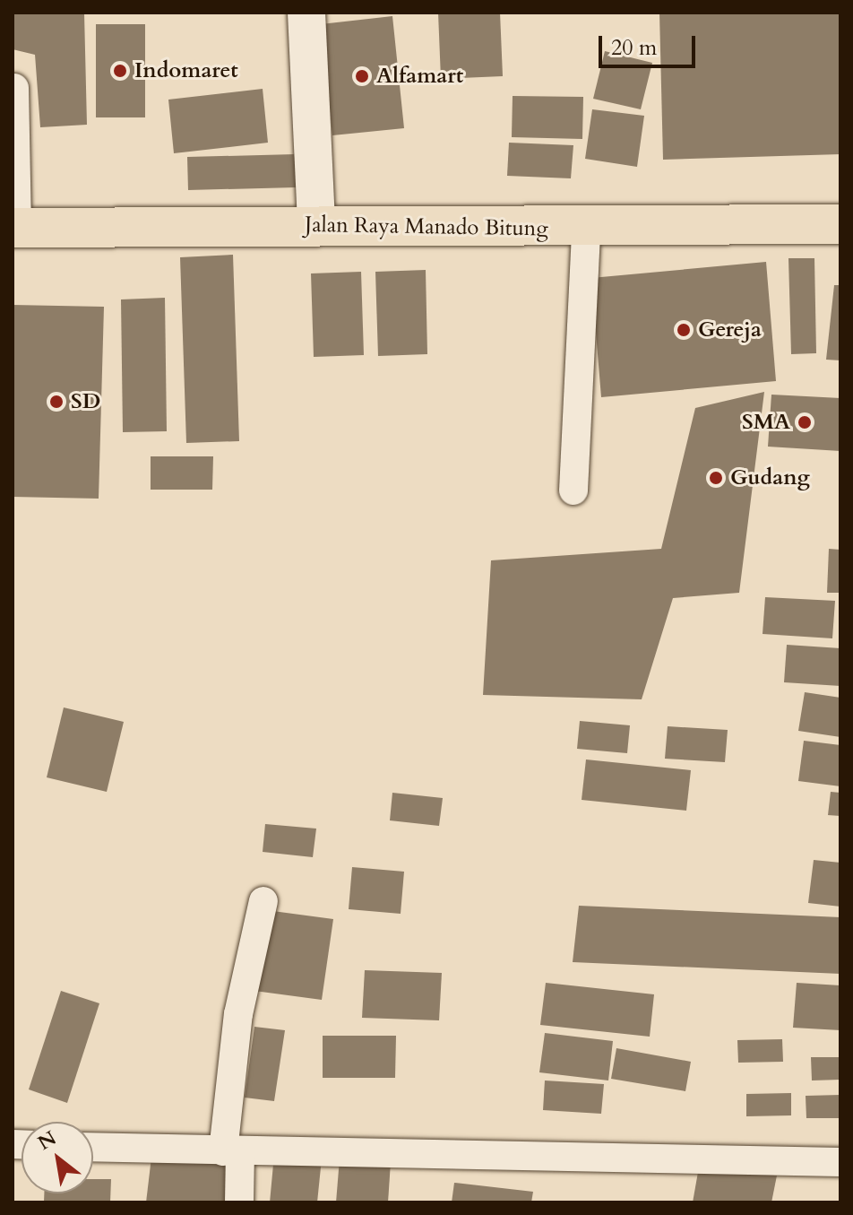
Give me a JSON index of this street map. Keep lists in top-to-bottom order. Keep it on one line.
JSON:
{"streets":{"highway":["Jalan Raya Manado Bitung"]},"places":["Indomaret","Alfamart","Gereja","SD","SMA","Gudang"],"scale_bar":"20 m","north":"top left"}
